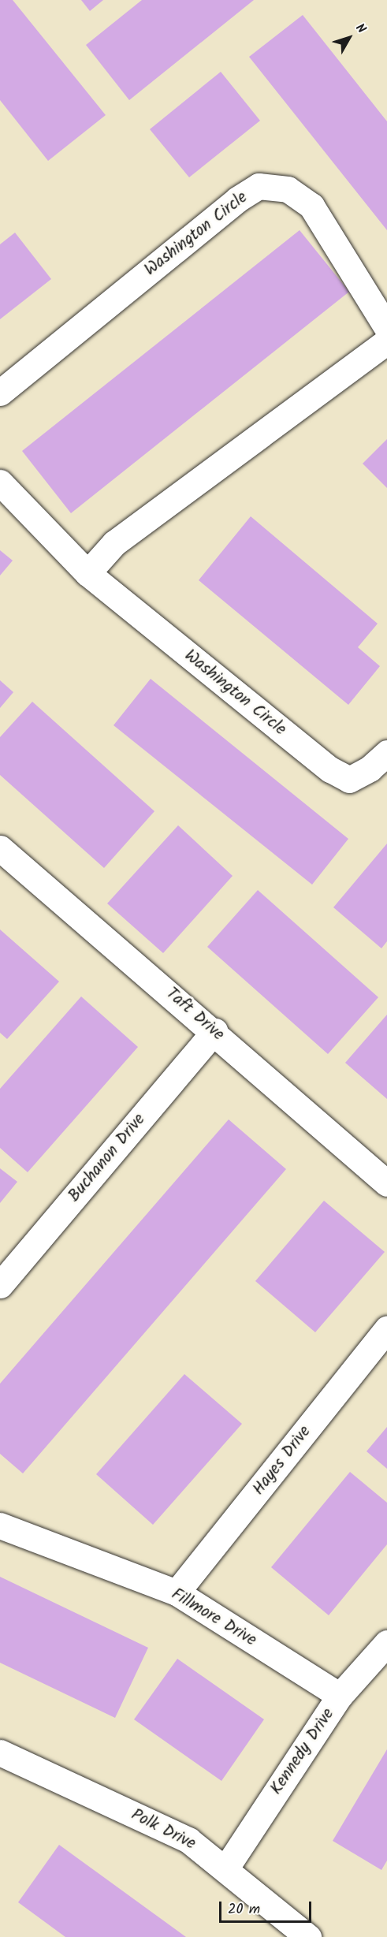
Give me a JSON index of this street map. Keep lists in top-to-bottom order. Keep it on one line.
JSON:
{"streets":{"street":["Washington Circle","Taft Drive","Buchanon Drive","Hayes Drive","Fillmore Drive","Kennedy Drive","Polk Drive"]},"crossings":[["Taft Drive","Buchanon Drive"],["Hayes Drive","Fillmore Drive"],["Fillmore Drive","Kennedy Drive"],["Kennedy Drive","Polk Drive"]],"scale_bar":"20 m","north":"top right"}
